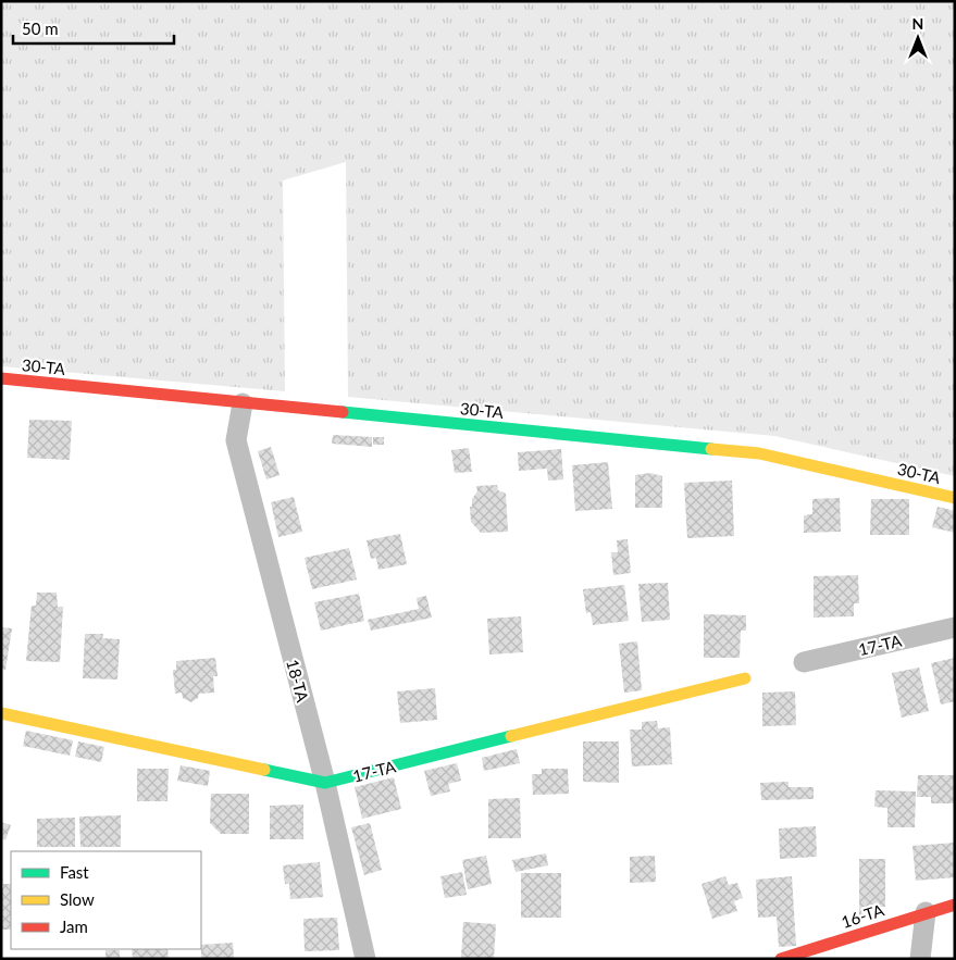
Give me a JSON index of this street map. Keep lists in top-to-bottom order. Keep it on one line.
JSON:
{"streets":{"street":["30-ТА","17-ТА","18-ТА","16-ТА"]},"crossings":[["30-ТА","18-ТА"],["17-ТА","18-ТА"]],"legend":["Fast","Slow","Jam"],"scale_bar":"50 m","north":"top"}
